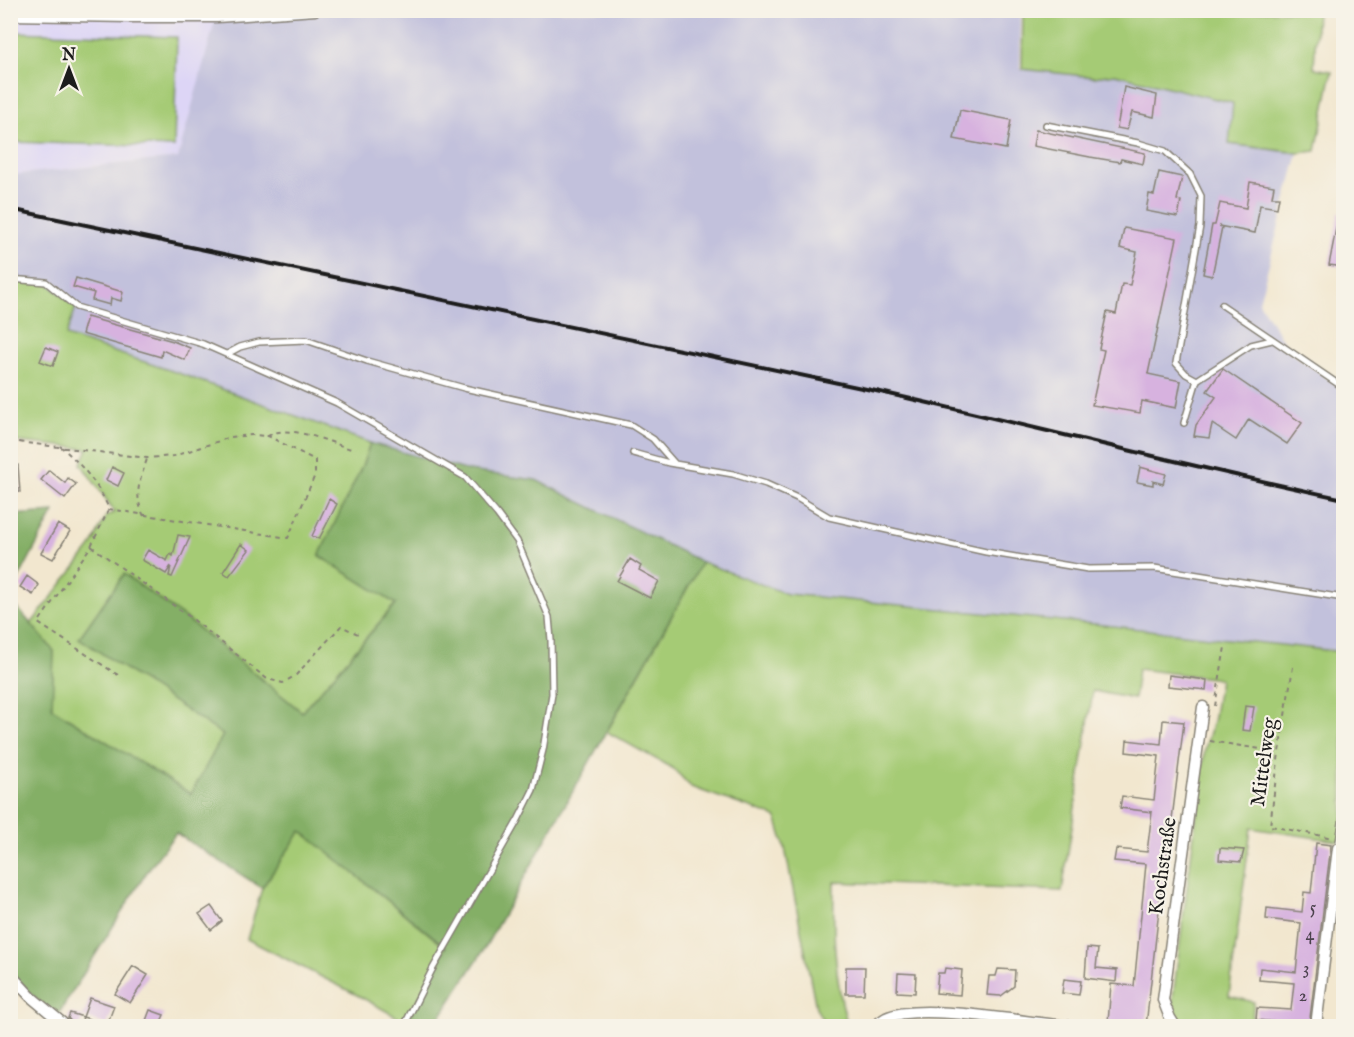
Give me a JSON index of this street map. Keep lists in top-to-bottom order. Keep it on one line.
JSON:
{"streets":{"street":["Kochstraße"],"path":["Mittelweg"]},"house_numbers":["5","4","3","2"],"north":"top"}
